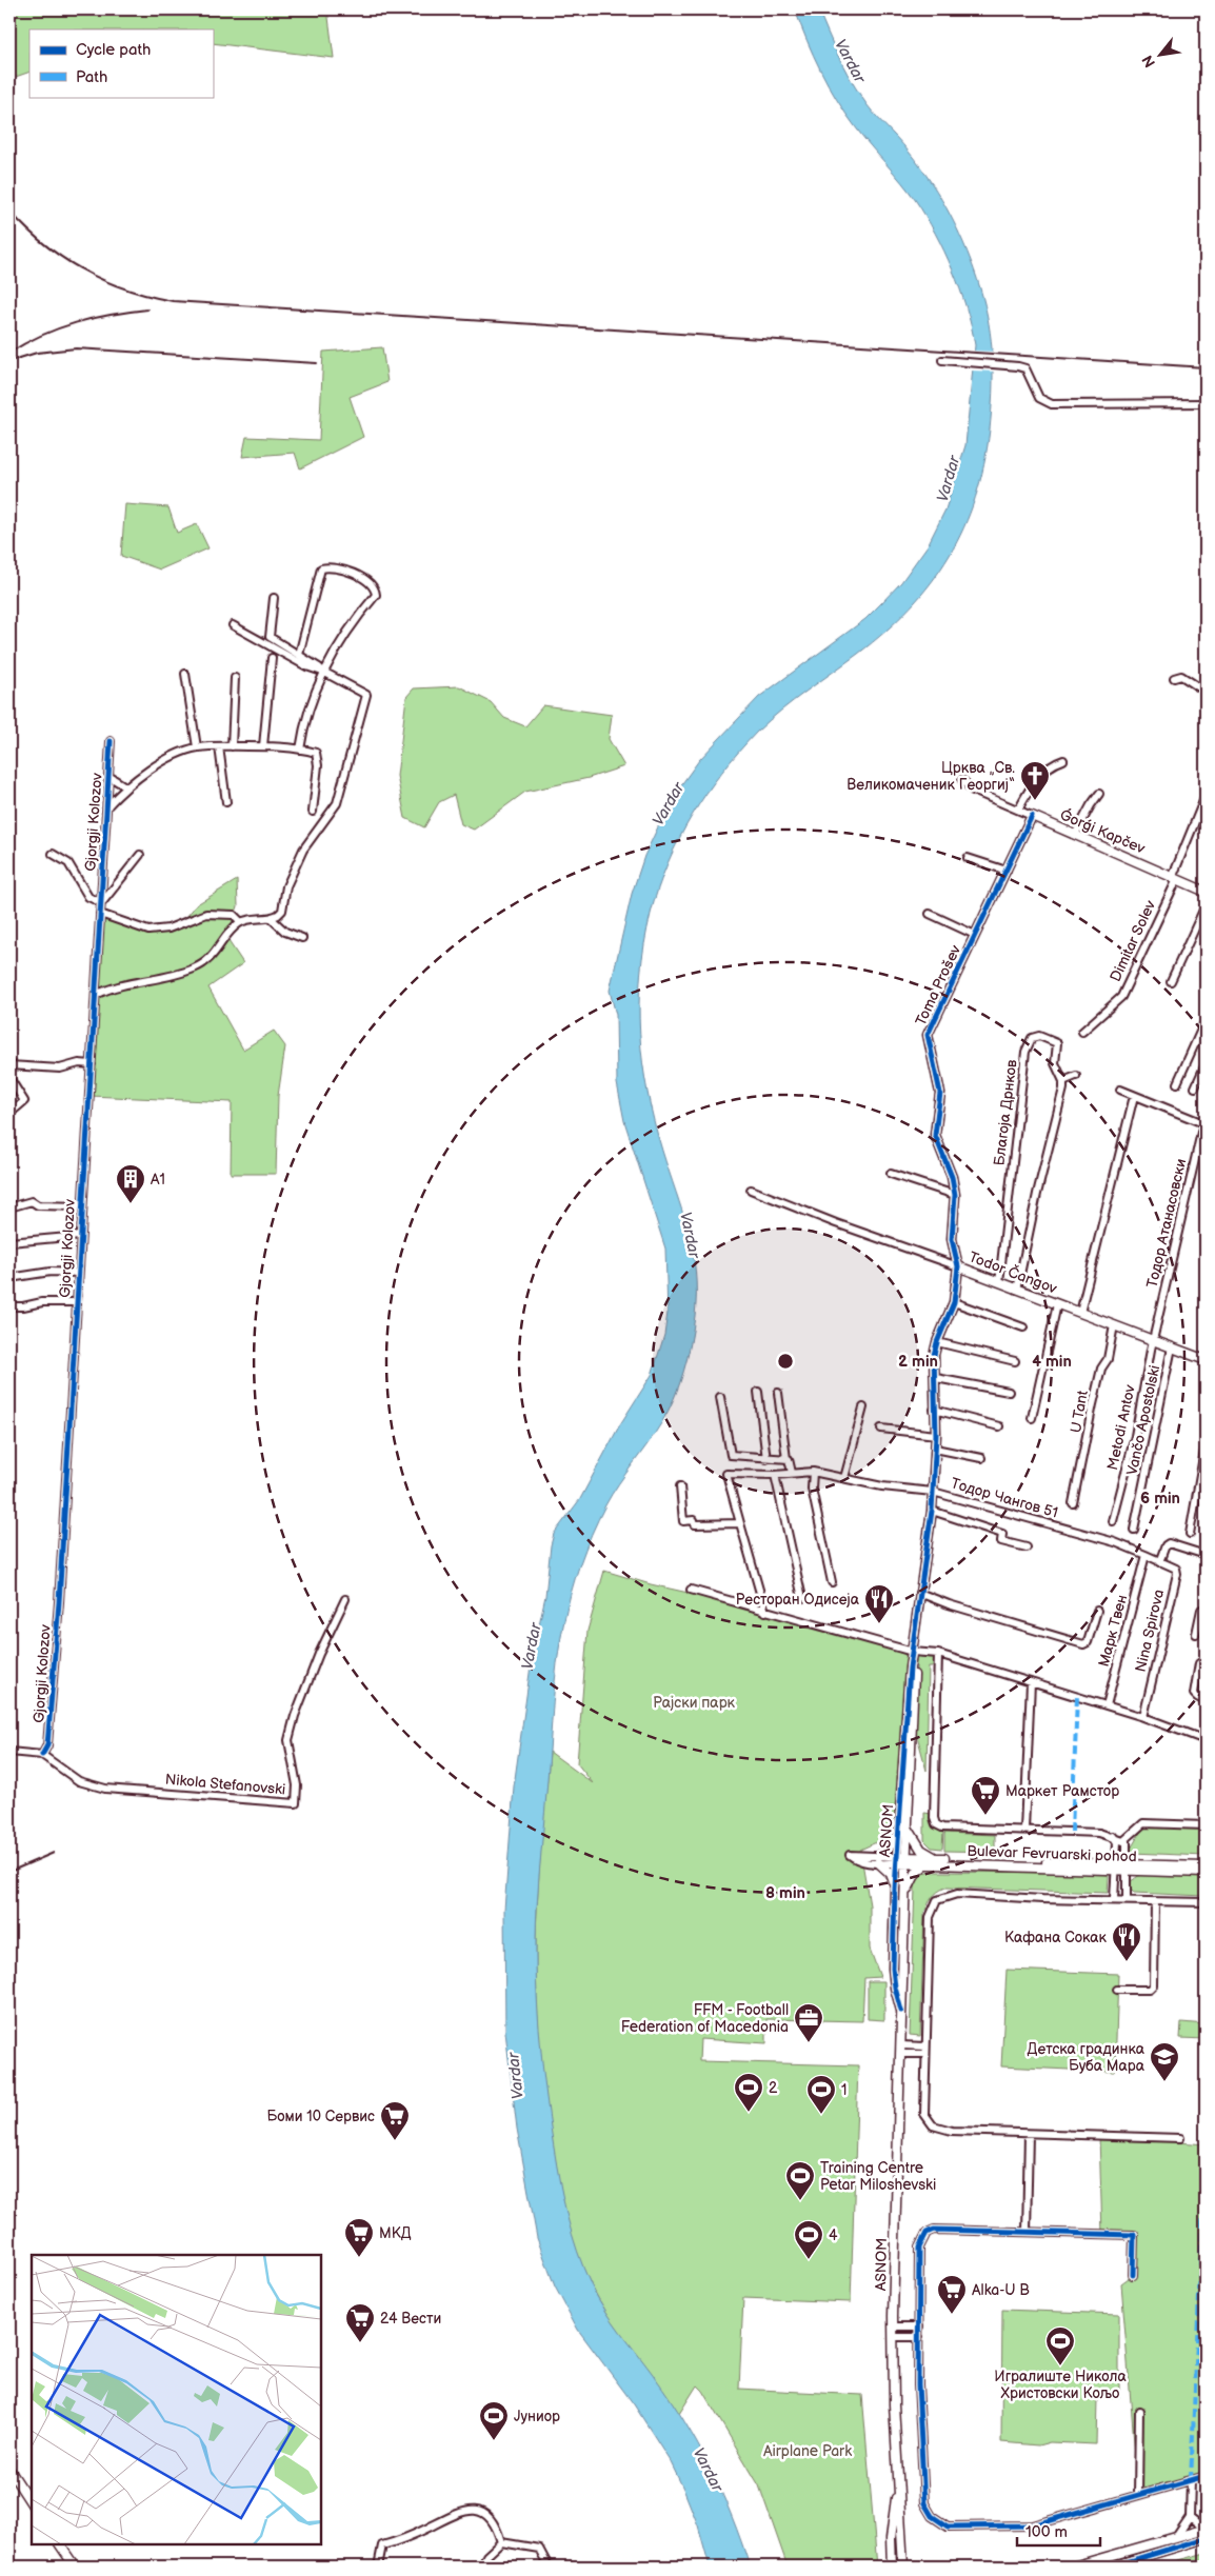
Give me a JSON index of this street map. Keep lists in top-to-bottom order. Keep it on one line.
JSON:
{"streets":{"street":["Gjorgji Kolozov","Ǵorǵi Kapčev","Dimitar Solev","Toma Prošev","Благоја Дрнков","Тодор Атанасовски","Todor Čangov","U Tant","Vančo Apostolski","Metodi Antov","Тодор Чангов 51","Марк Твен","Nina Spirova","Nikola Stefanovski","ASNOM","Bulevar Fevruarski pohod"]},"crossings":[["Gjorgji Kolozov","Nikola Stefanovski"],["Ǵorǵi Kapčev","Dimitar Solev"],["Ǵorǵi Kapčev","Toma Prošev"],["Toma Prošev","Todor Čangov"],["Toma Prošev","ASNOM"],["Благоја Дрнков","Todor Čangov"],["Тодор Атанасовски","Todor Čangov"],["Тодор Атанасовски","Metodi Antov"],["Todor Čangov","U Tant"],["Todor Čangov","Vančo Apostolski"],["Todor Čangov","Metodi Antov"],["Тодор Чангов 51","Марк Твен"],["Тодор Чангов 51","Nina Spirova"],["Тодор Чангов 51","ASNOM"],["ASNOM","Bulevar Fevruarski pohod"]],"water":["Vardar"],"parks":["Рајски парк","Airplane Park"],"places":{"church":["Црква „Св. Великомаченик Георгиј“"],"building":["А1"],"restaurant":["Ресторан Одисеја","Кафана Сокак"],"supermarket":["Маркет Рамстор","Боми 10 Сервис","МКД","Alka-U B","24 Вести"],"office":["FFM - Football Federation of Macedonia"],"school or university":["Детска градинка Буба Мара"],"sports":["2","1","Training Centre Petar Miloshevski","4","Игралиште Никола Христовски Кољо","Јуниор"]},"legend":["Cycle path","Path"],"scale_bar":"100 m","north":"bottom left","rings":["2 min","4 min","6 min","8 min"]}
